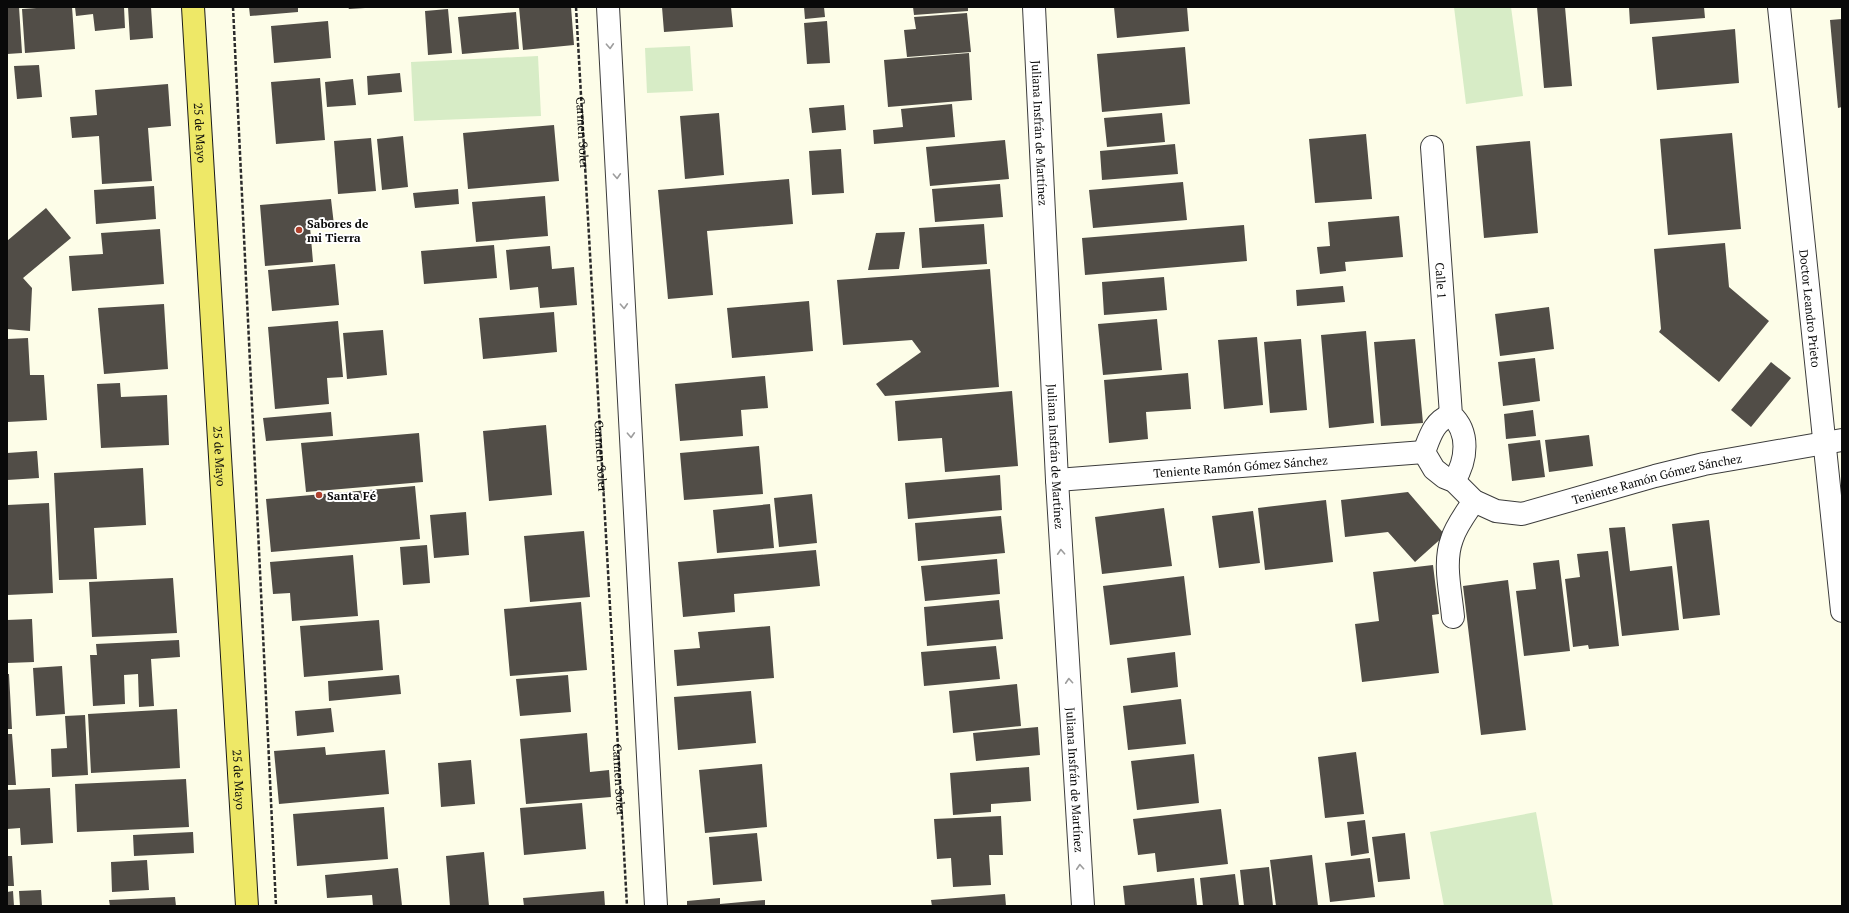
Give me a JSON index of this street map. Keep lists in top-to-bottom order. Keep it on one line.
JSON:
{"streets":{"main road":["25 de Mayo"],"street":["Juliana Insfrán de Martínez","Calle 1","Doctor Leandro Prieto","Teniente Ramón Gómez Sánchez"],"path":["Carmen Soler"]},"crossings":[["Juliana Insfrán de Martínez","Teniente Ramón Gómez Sánchez"],["Doctor Leandro Prieto","Teniente Ramón Gómez Sánchez"]],"one_way":["Juliana Insfrán de Martínez"],"places":["Sabores de mi Tierra","Santa Fé"]}
